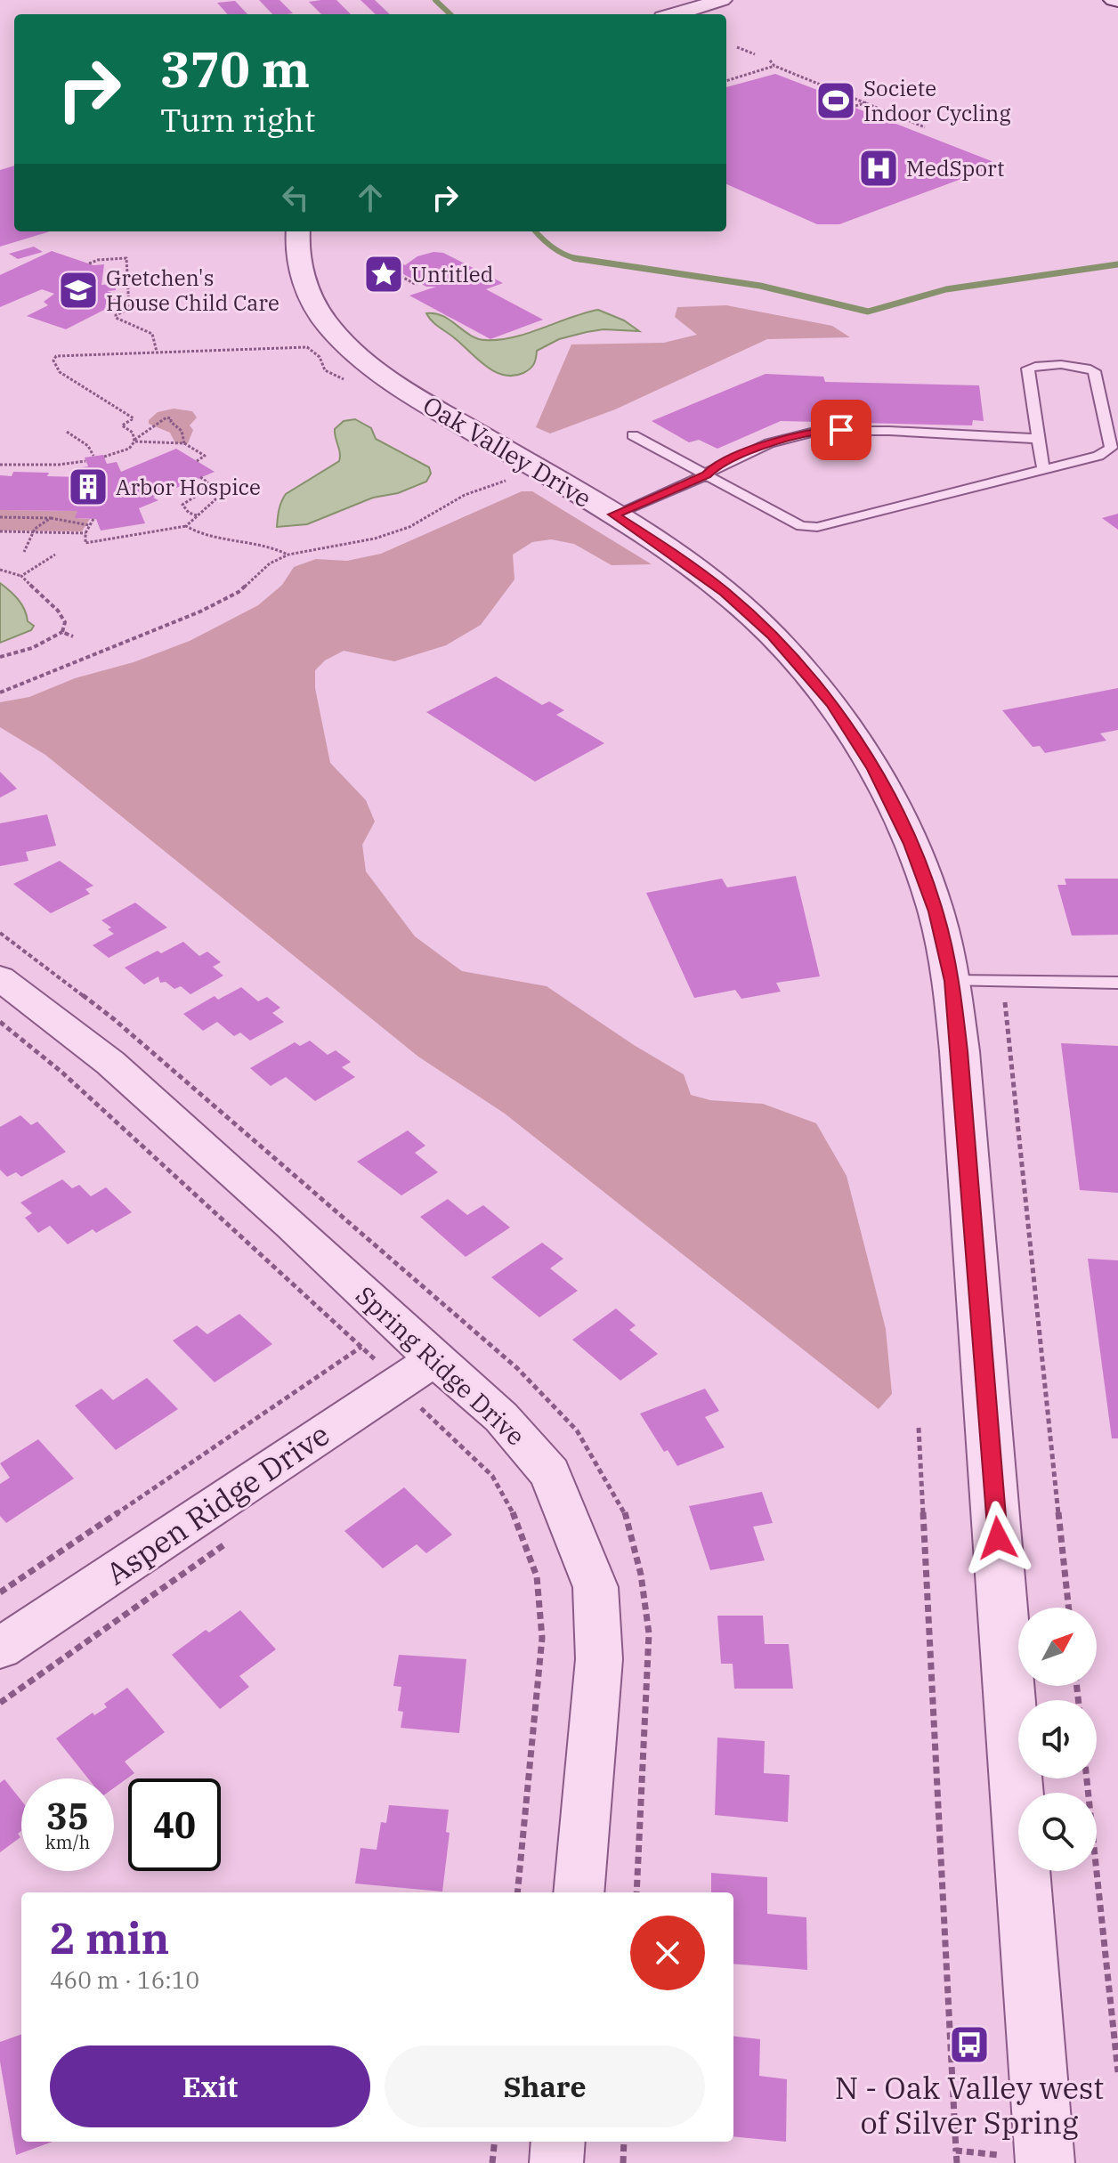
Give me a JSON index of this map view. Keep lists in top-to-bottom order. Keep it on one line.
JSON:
{"streets":{"street":["Oak Valley Drive","Spring Ridge Drive","Aspen Ridge Drive"]},"crossings":[["Spring Ridge Drive","Aspen Ridge Drive"]],"places":{"sports":["Societe Indoor Cycling"],"hospital":["MedSport"],"place":["Untitled"],"school or university":["Gretchen's House Child Care"],"building":["Arbor Hospice"],"bus stop":["N - Oak Valley west of Silver Spring"]},"north":"top right","page":{"turn":["370 m","Turn right"],"speed":"35 km/h","limit":"40","heading":["2 min","460 m · 16:10"],"buttons":["Exit","Share"]}}
